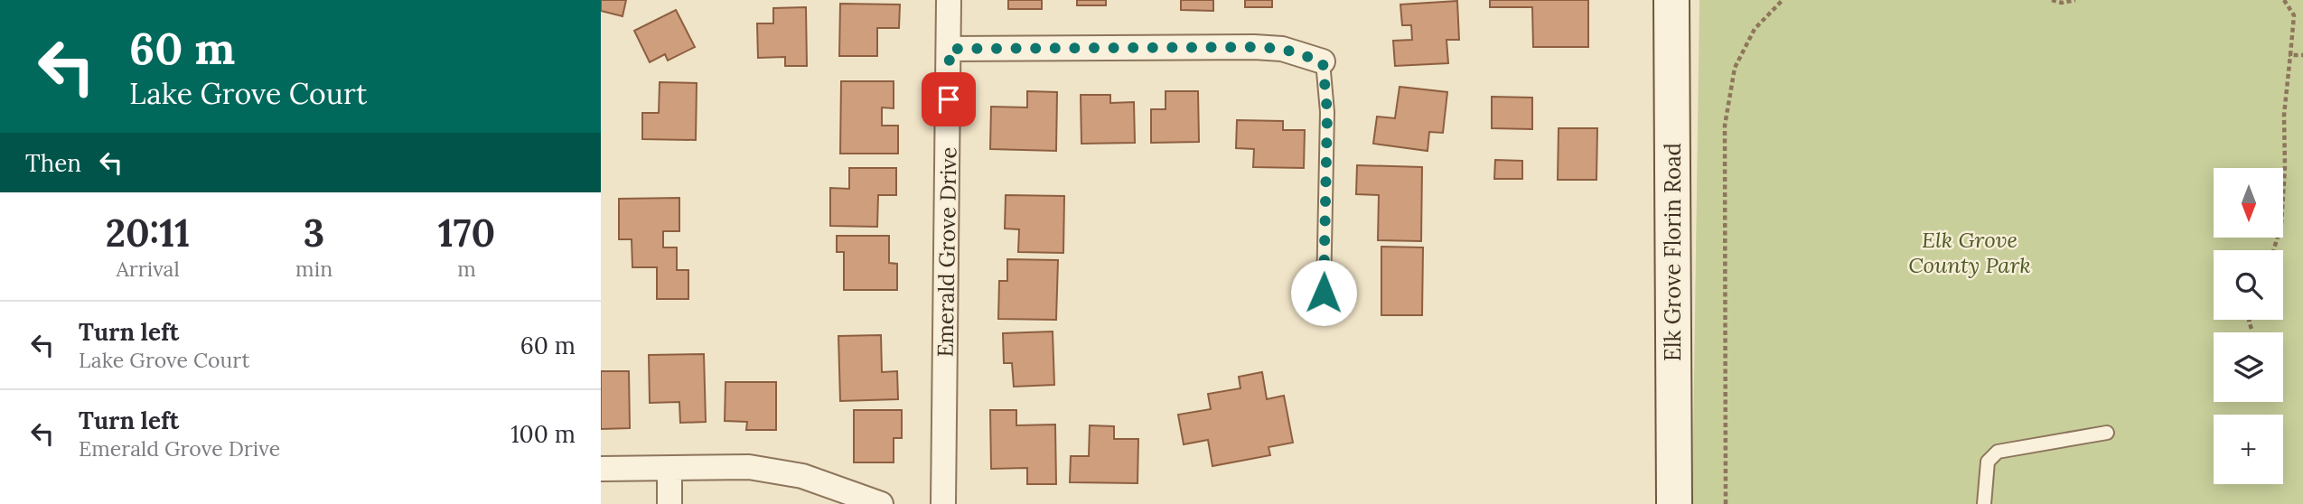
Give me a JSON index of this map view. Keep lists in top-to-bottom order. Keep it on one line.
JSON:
{"streets":{"main road":["Elk Grove Florin Road"],"street":["Emerald Grove Drive"]},"parks":["Elk Grove County Park"],"north":"bottom","page":{"turn":["60 m","Lake Grove Court"],"then":"Then","map_buttons":"+","eta":["20:11","Arrival","3","min","170","m"],"list":[{"name":"Turn left","note":"Lake Grove Court","value":"60 m"},{"name":"Turn left","note":"Emerald Grove Drive","value":"100 m"}]}}
